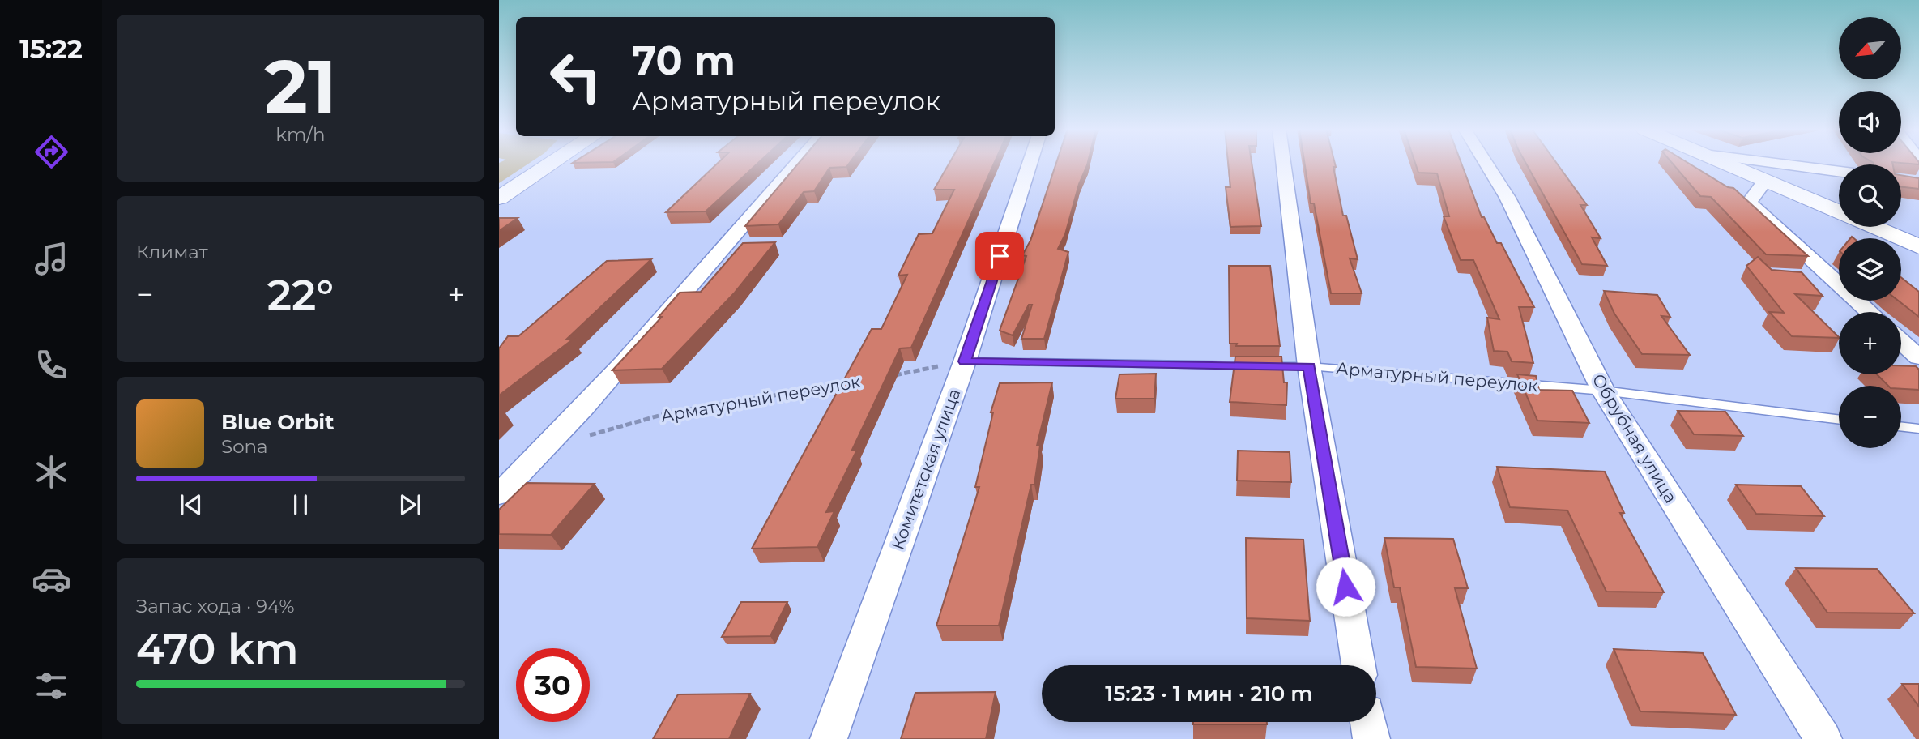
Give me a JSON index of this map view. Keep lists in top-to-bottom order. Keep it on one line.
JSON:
{"streets":{"street":["Обрубная улица","Комитетская улица"],"lane":["Арматурный переулок"]},"crossings":[["Арматурный переулок","Обрубная улица"],["Арматурный переулок","Комитетская улица"]],"north":"bottom left","page":{"tabs":"15:22","tile":[["21","km/h"],"Климат",["Запас хода · 94%","470 km"]],"map_buttons":["+","−"],"turn":["70 m","Арматурный переулок"],"heat":["−","22°","+"],"song":["Blue Orbit","Sona"],"limit":"30","trip":"15:23 · 1 мин · 210 m"}}
